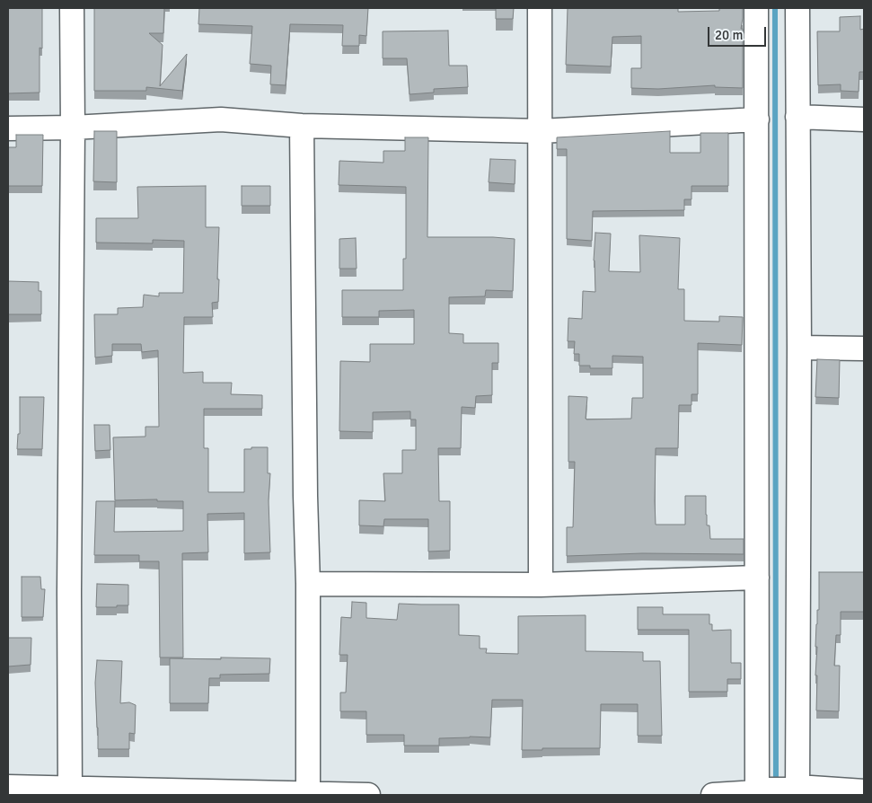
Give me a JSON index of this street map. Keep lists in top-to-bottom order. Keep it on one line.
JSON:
{"scale_bar":"20 m"}
